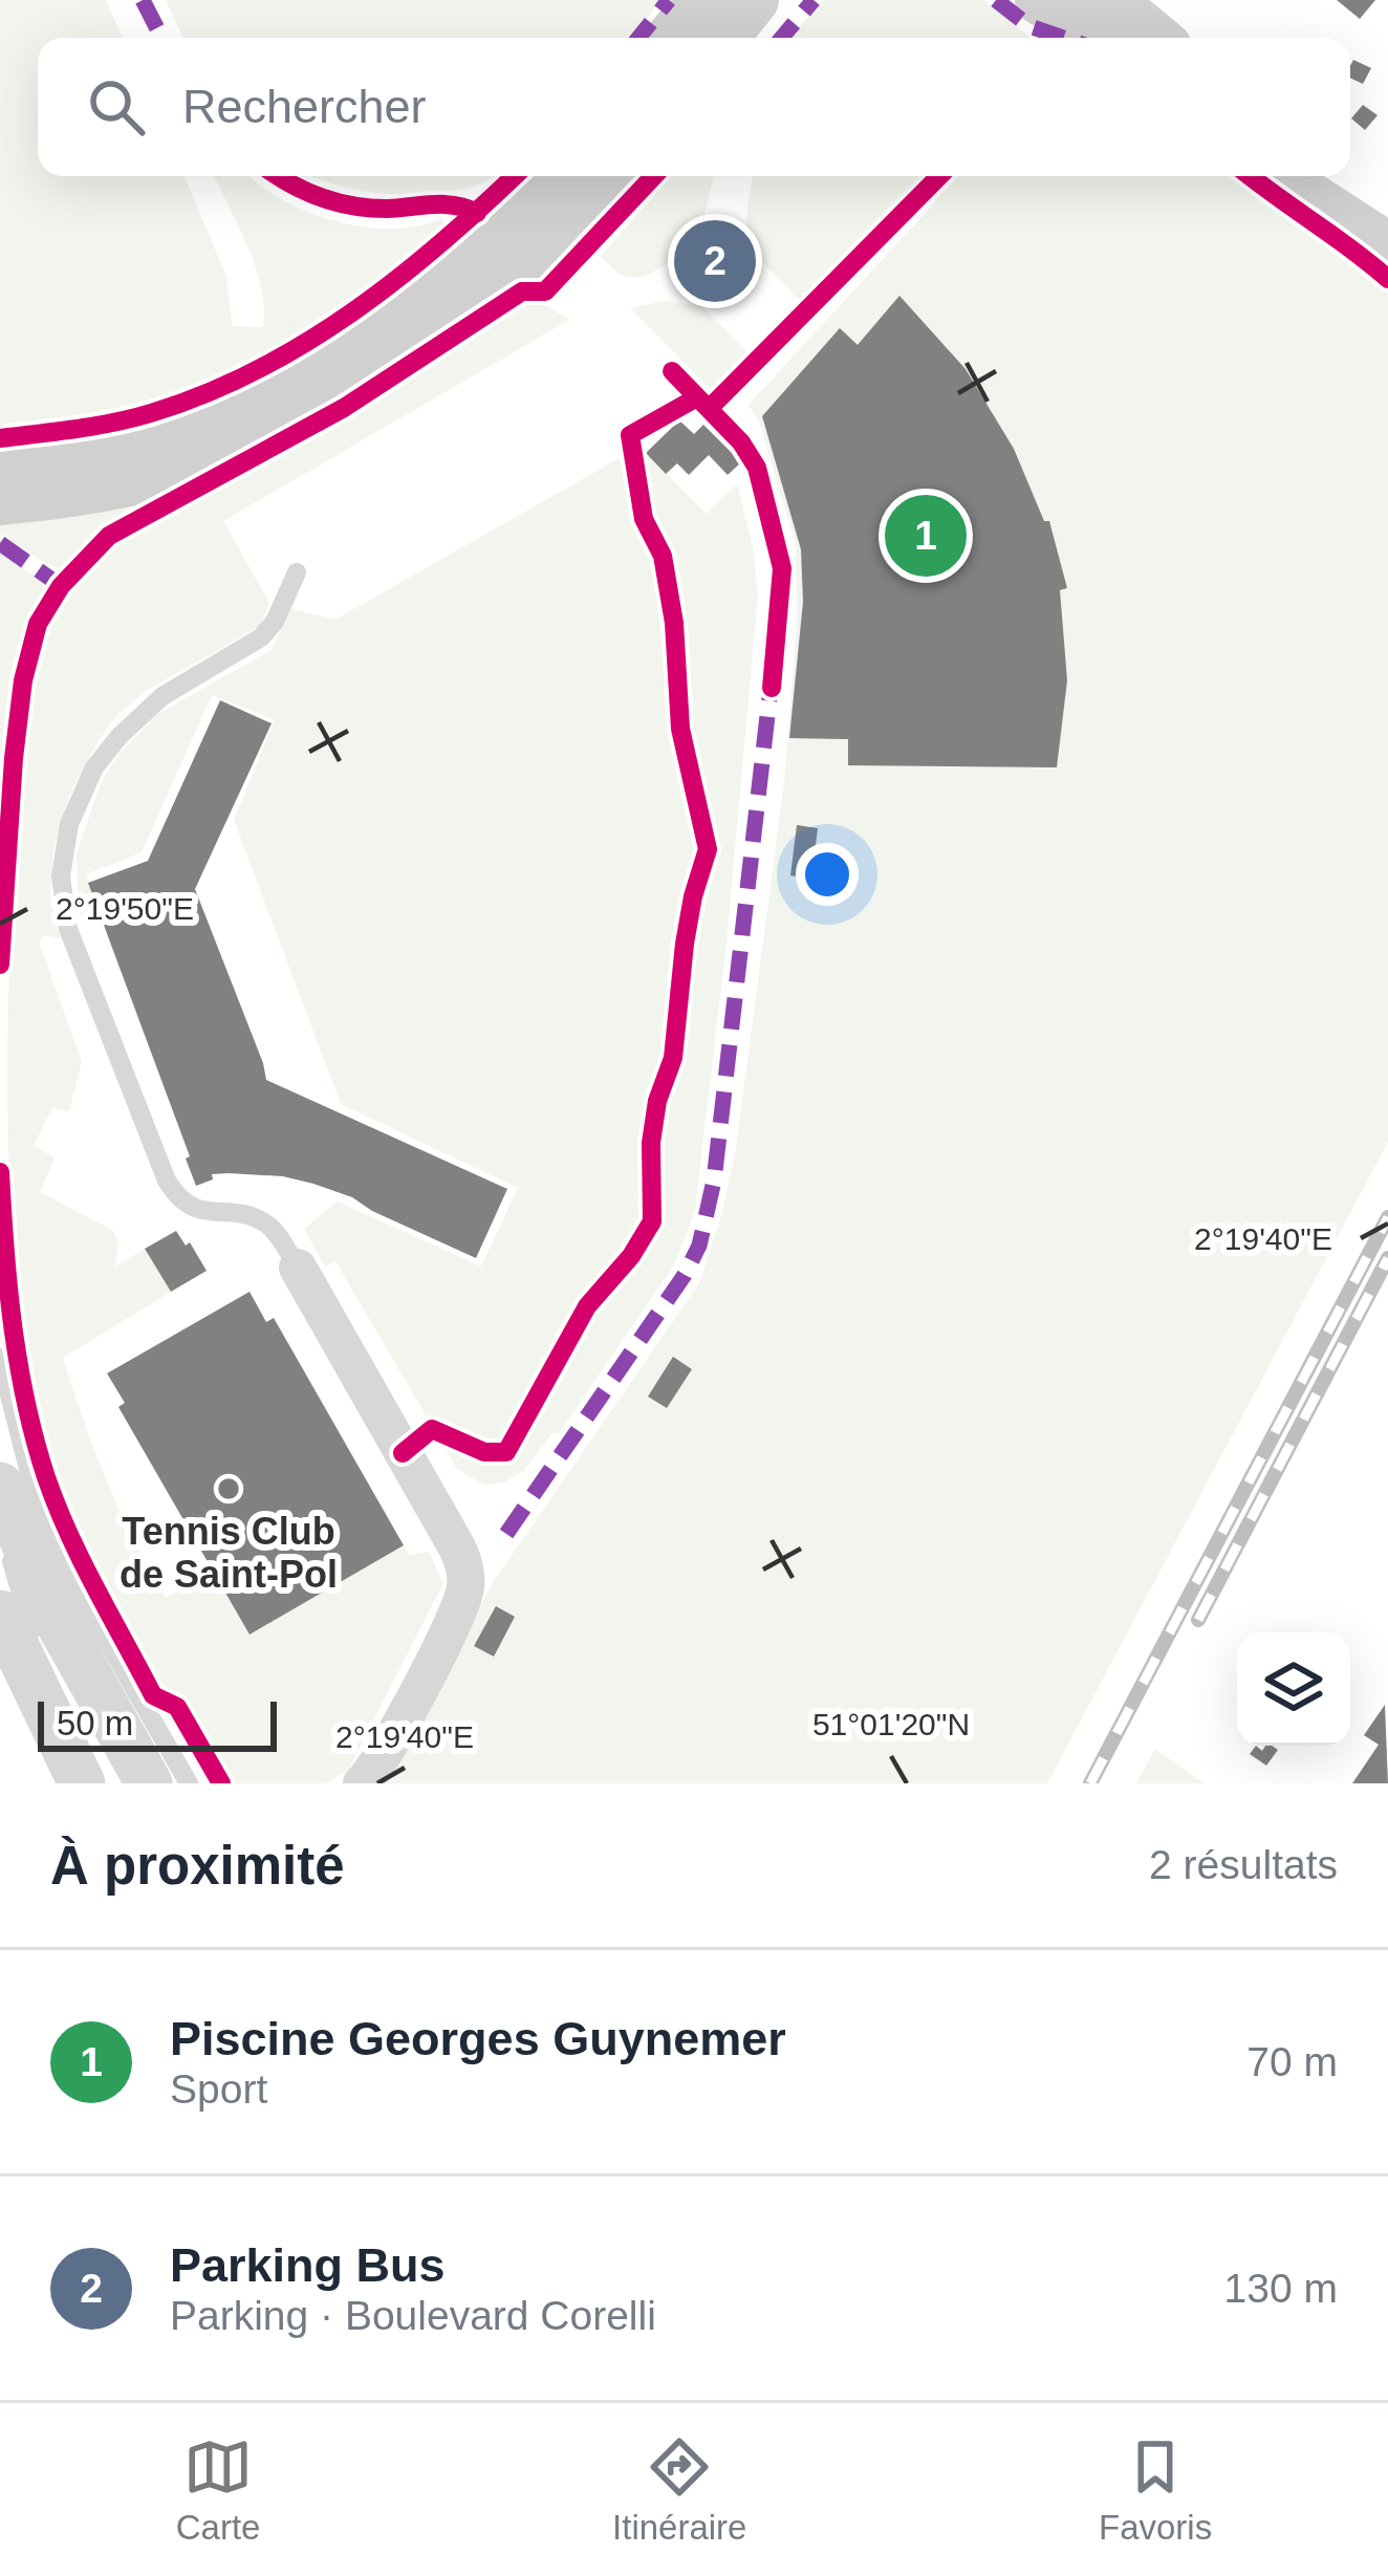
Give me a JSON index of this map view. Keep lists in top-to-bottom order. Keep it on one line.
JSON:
{"places":["Tennis Club de Saint-Pol"],"scale_bar":"50 m","page":{"search":"Rechercher","pins":["2","1"],"scale":"50 m","heading":["À proximité","2 résultats"],"list":[{"mark":"1","name":"Piscine Georges Guynemer","note":"Sport","value":"70 m"},{"mark":"2","name":"Parking Bus","note":"Parking · Boulevard Corelli","value":"130 m"}],"nav":["Carte","Itinéraire","Favoris"]},"coordinates":["2°19'50\"E","2°19'40\"E","51°01'20\"N"]}
